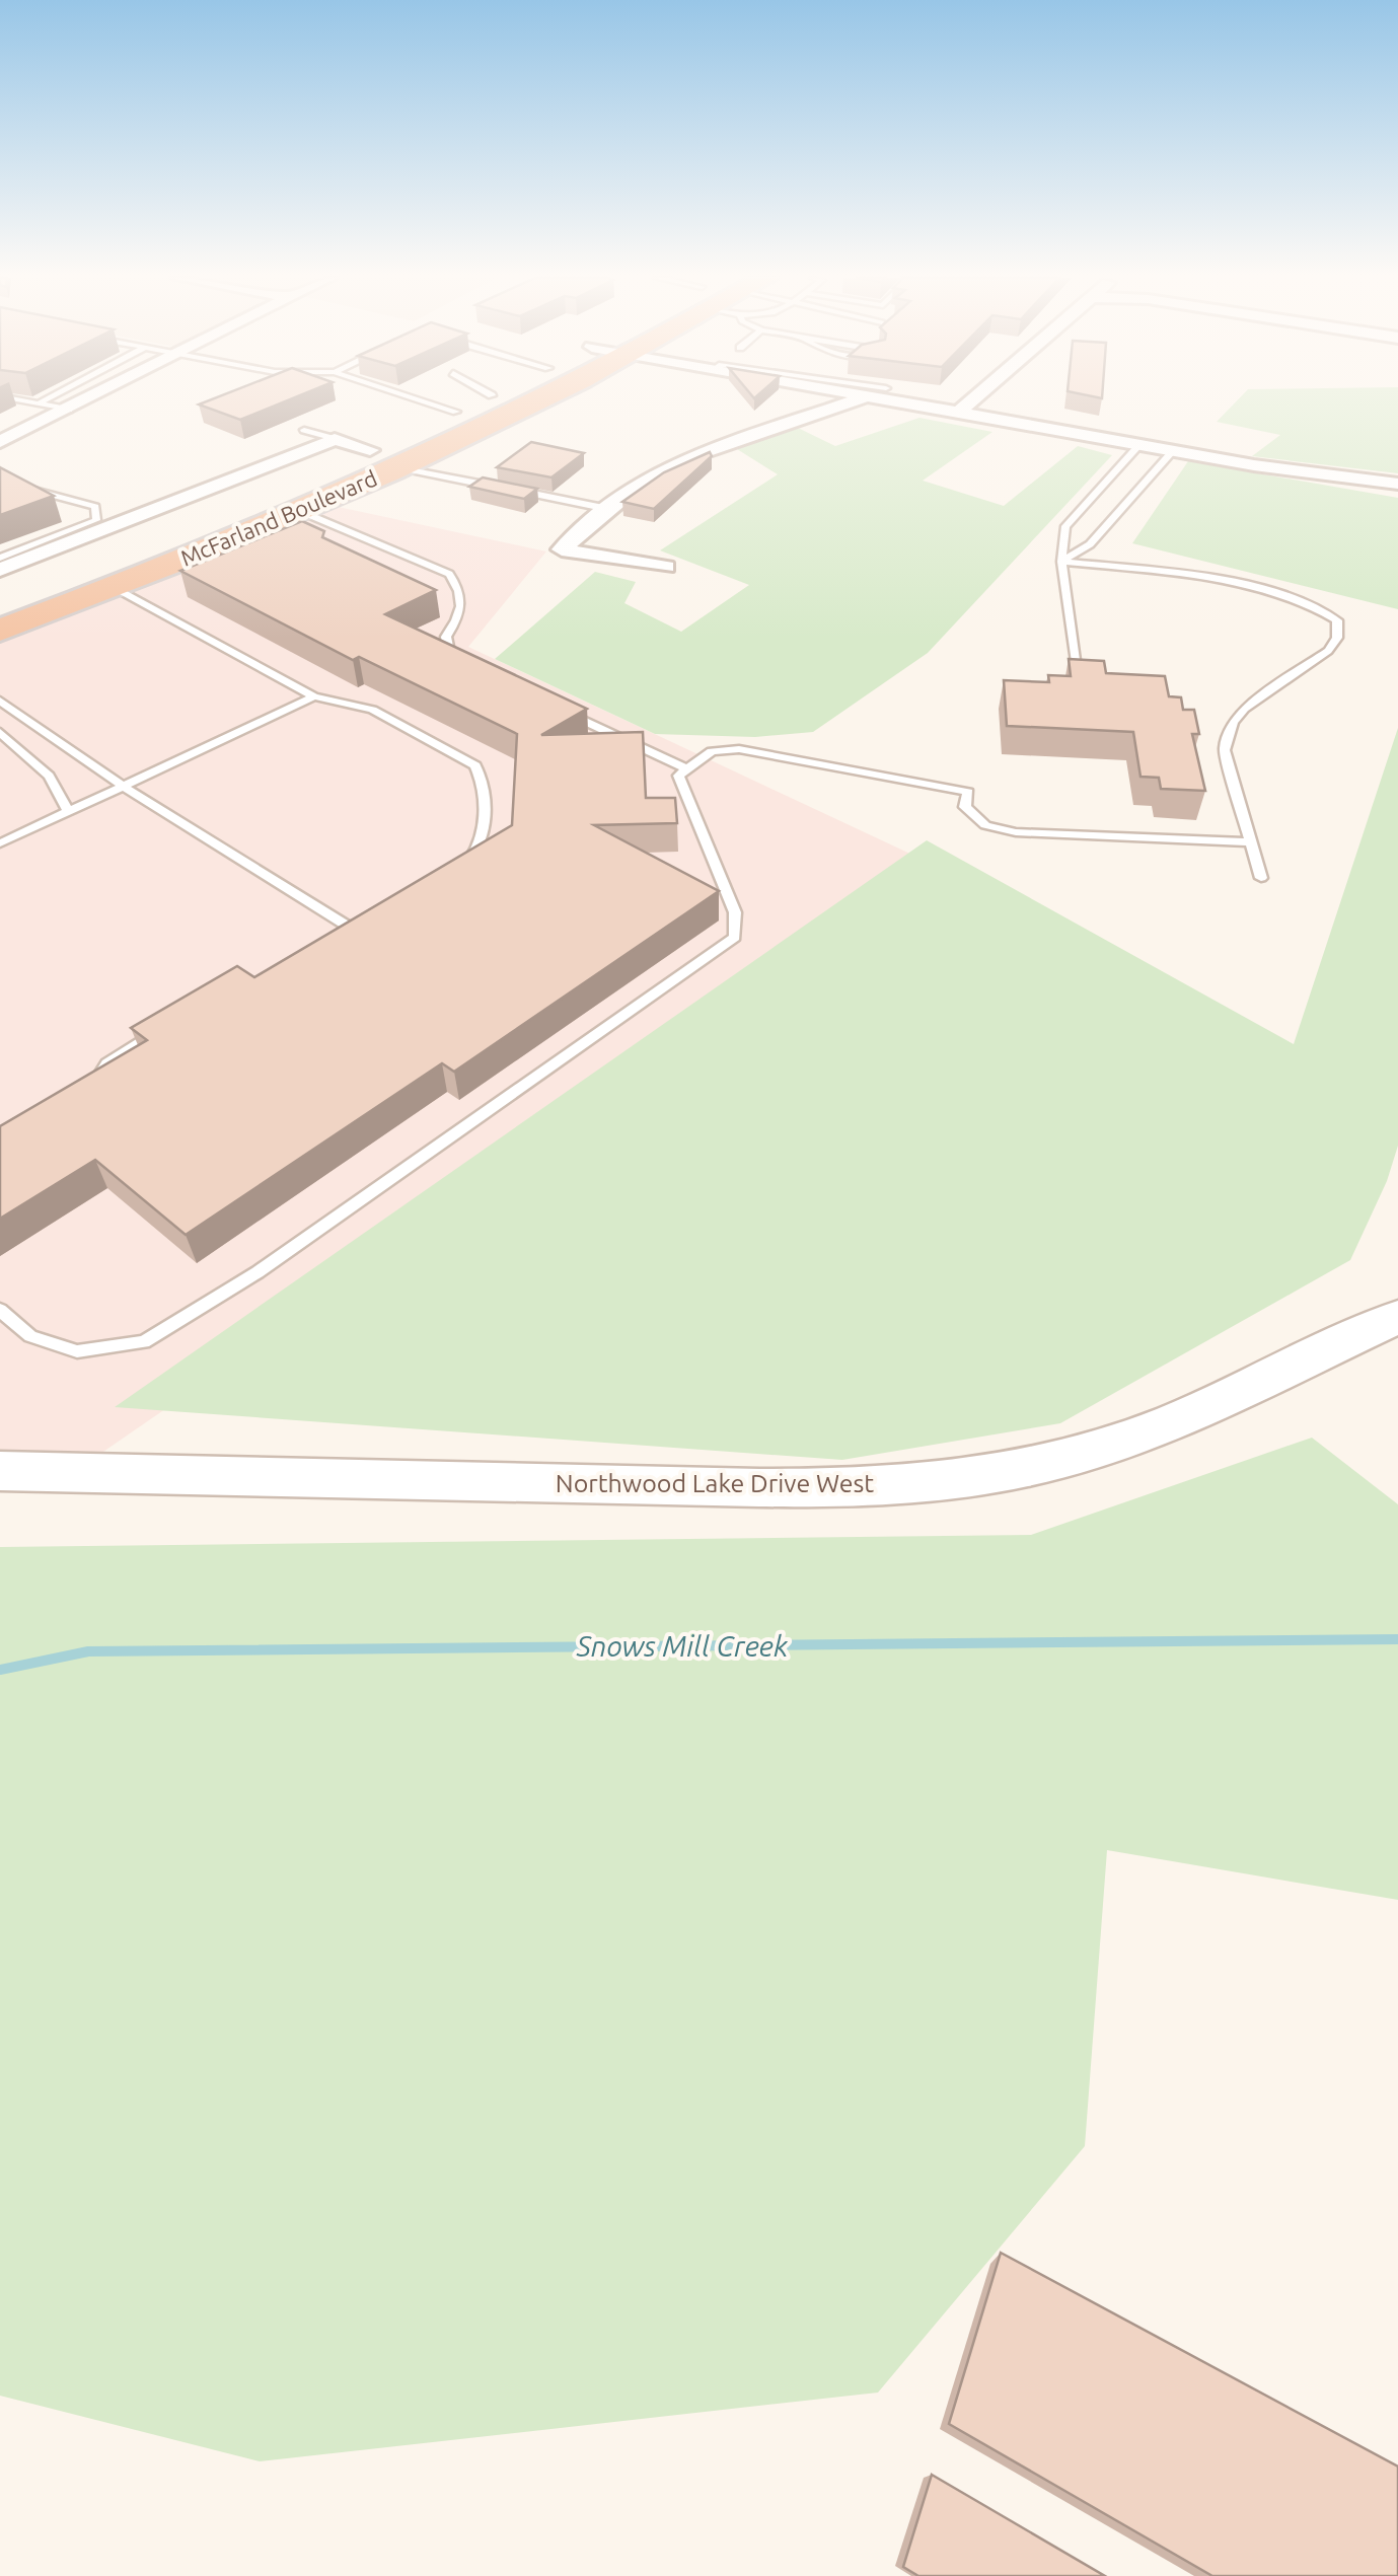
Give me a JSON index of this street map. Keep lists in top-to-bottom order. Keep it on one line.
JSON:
{"streets":{"highway":["McFarland Boulevard"],"street":["Northwood Lake Drive West"]},"water":["Snows Mill Creek"]}
